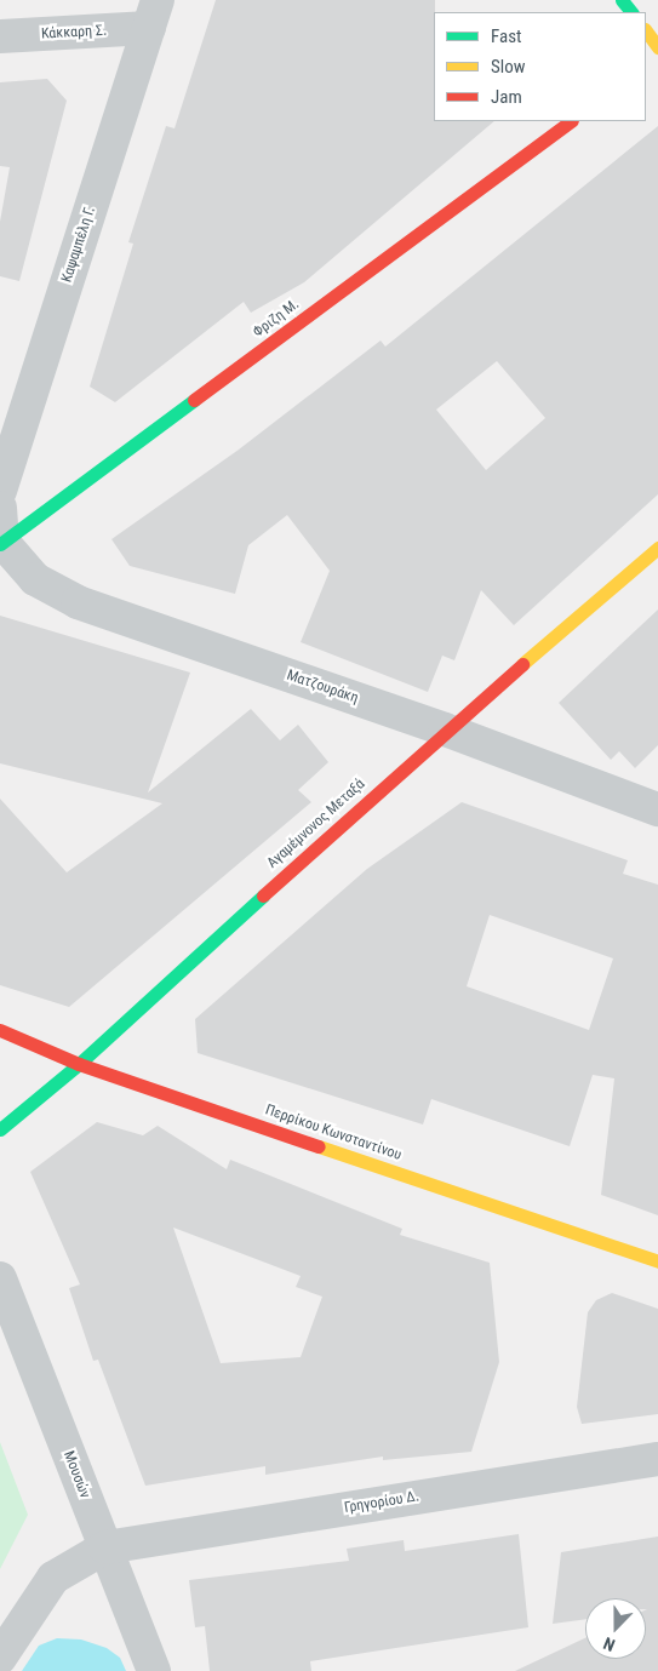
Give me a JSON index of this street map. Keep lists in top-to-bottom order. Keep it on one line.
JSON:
{"streets":{"street":["Κάκκαρη Σ.","Καψαμπέλη Γ.","Φριζη Μ.","Ματζουράκη","Αγαμέμνονος Μεταξά","Περρίκου Κωνσταντίνου","Μουσών","Γρηγορίου Δ."]},"crossings":[["Κάκκαρη Σ.","Καψαμπέλη Γ."],["Φριζη Μ.","Ματζουράκη"],["Ματζουράκη","Αγαμέμνονος Μεταξά"],["Αγαμέμνονος Μεταξά","Περρίκου Κωνσταντίνου"],["Μουσών","Γρηγορίου Δ."]],"legend":["Fast","Slow","Jam"],"north":"bottom"}
